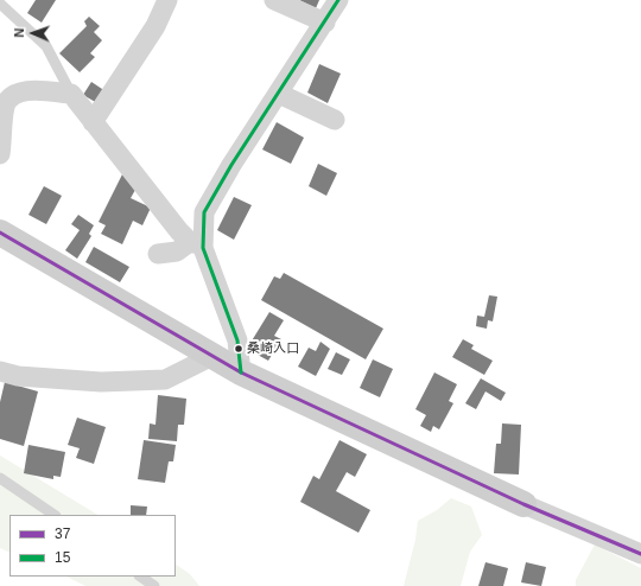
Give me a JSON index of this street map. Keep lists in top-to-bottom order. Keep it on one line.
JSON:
{"places":["桑崎入口"],"lines":["transit line 15","transit line 37"],"legend":["37","15"],"north":"left"}
